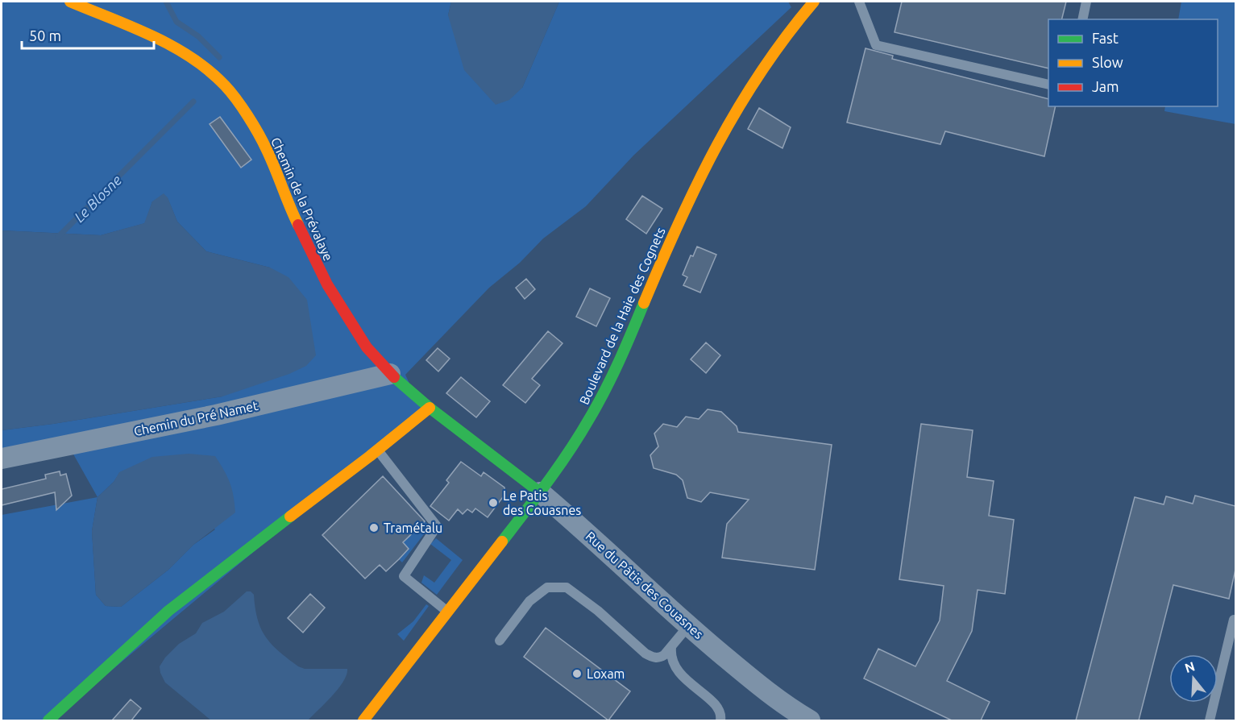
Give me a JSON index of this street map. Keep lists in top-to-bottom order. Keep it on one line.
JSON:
{"streets":{"street":["Chemin de la Prévalaye","Boulevard de la Haie des Cognets","Chemin du Pré Namet","Rue du Pâtis des Couasnes"]},"crossings":[["Chemin de la Prévalaye","Rue du Pâtis des Couasnes"],["Boulevard de la Haie des Cognets","Rue du Pâtis des Couasnes"],["Chemin du Pré Namet","Rue du Pâtis des Couasnes"]],"water":["Le Blosne"],"places":["Le Patis des Couasnes","Tramétalu","Loxam"],"legend":["Fast","Slow","Jam"],"scale_bar":"50 m","north":"top"}
